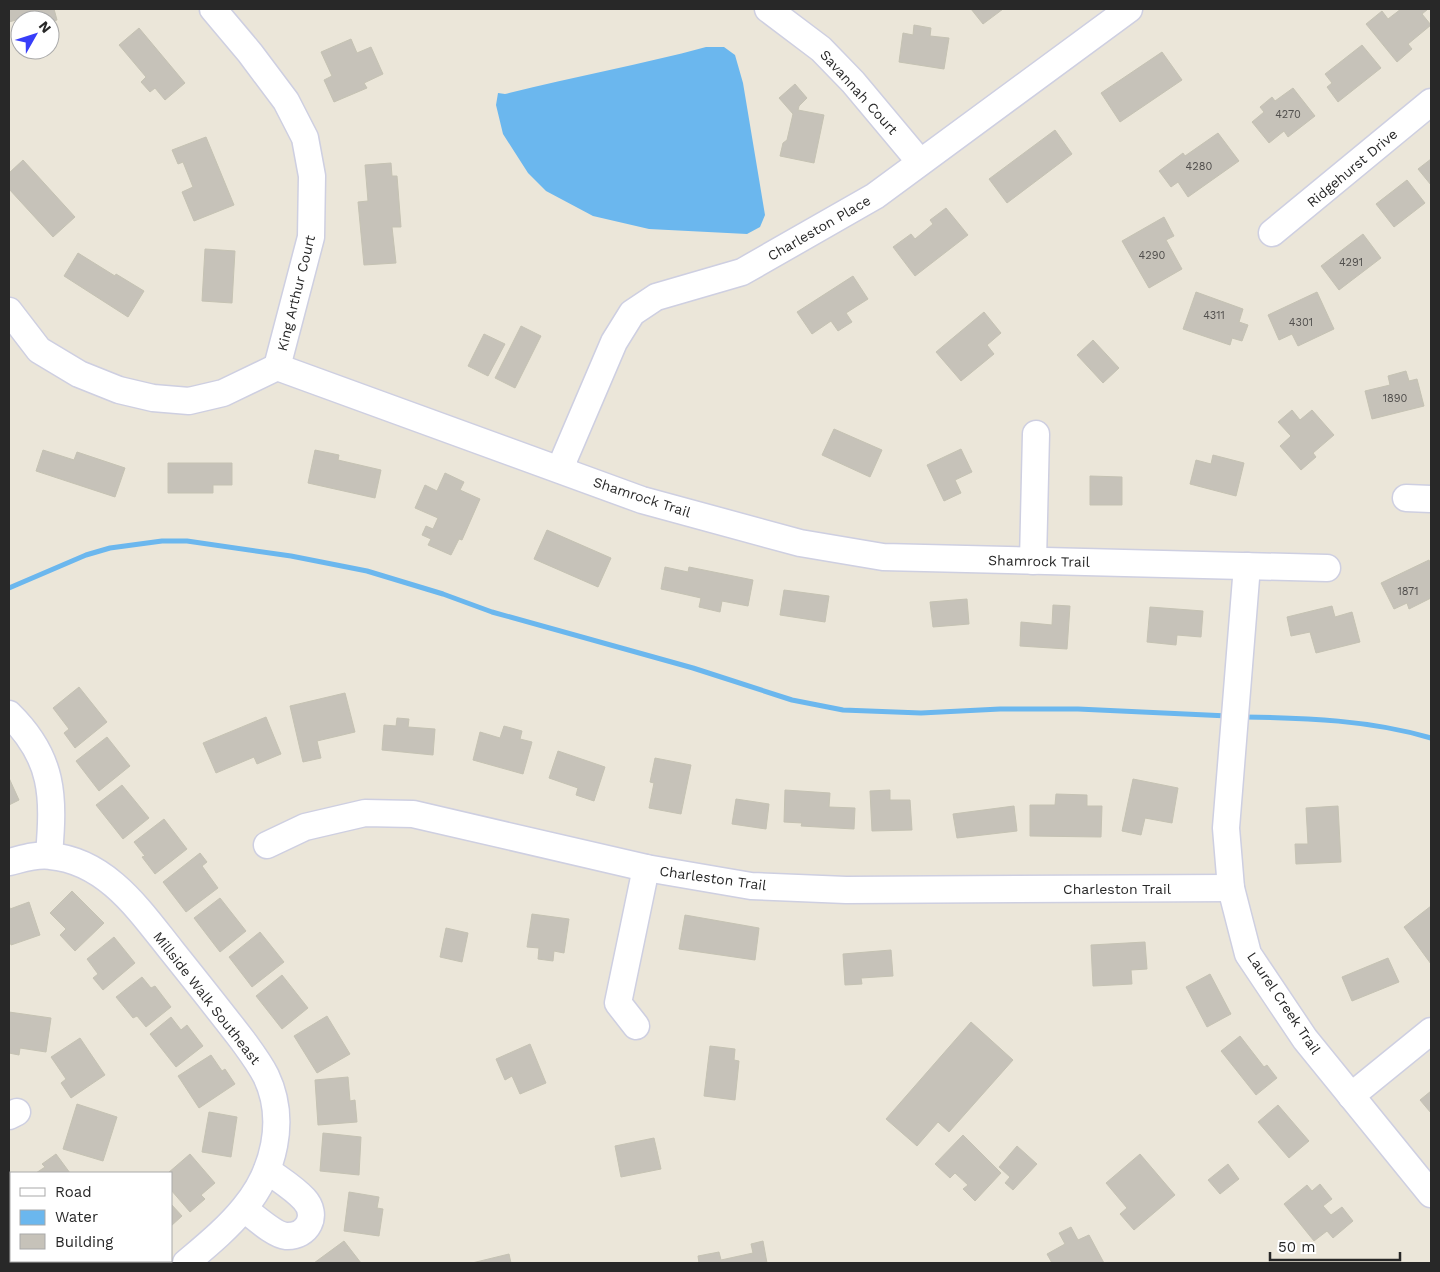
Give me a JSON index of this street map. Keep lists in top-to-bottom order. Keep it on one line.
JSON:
{"streets":{"street":["Savannah Court","Ridgehurst Drive","Charleston Place","King Arthur Court","Shamrock Trail","Charleston Trail","Millside Walk Southeast","Laurel Creek Trail"]},"crossings":[["Savannah Court","Charleston Place"],["Charleston Place","Shamrock Trail"],["King Arthur Court","Shamrock Trail"],["Shamrock Trail","Laurel Creek Trail"],["Charleston Trail","Laurel Creek Trail"]],"house_numbers":["4270","4280","4290","4291","4311","4301","1890","1871"],"legend":["Road","Water","Building"],"scale_bar":"50 m","north":"top right"}
